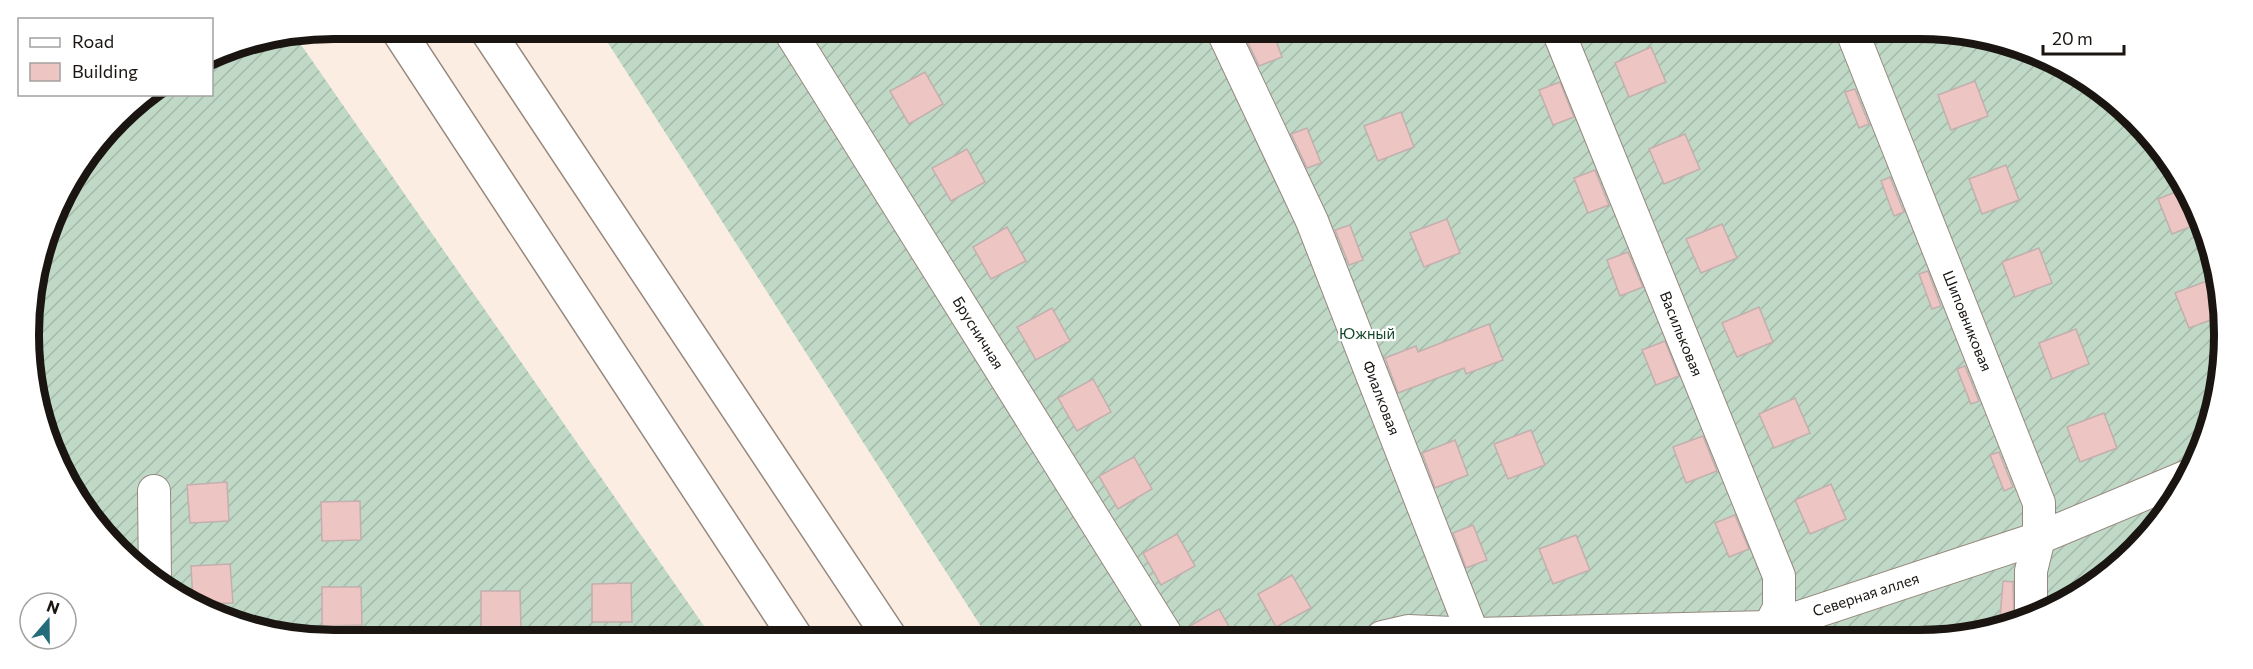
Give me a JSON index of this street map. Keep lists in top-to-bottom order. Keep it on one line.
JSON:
{"streets":{"street":["Шиповниковая","Брусничная","Васильковая","Фиалковая","Северная аллея"]},"crossings":[["Шиповниковая","Северная аллея"]],"parks":["Южный"],"legend":["Road","Building"],"scale_bar":"20 m","north":"top"}
